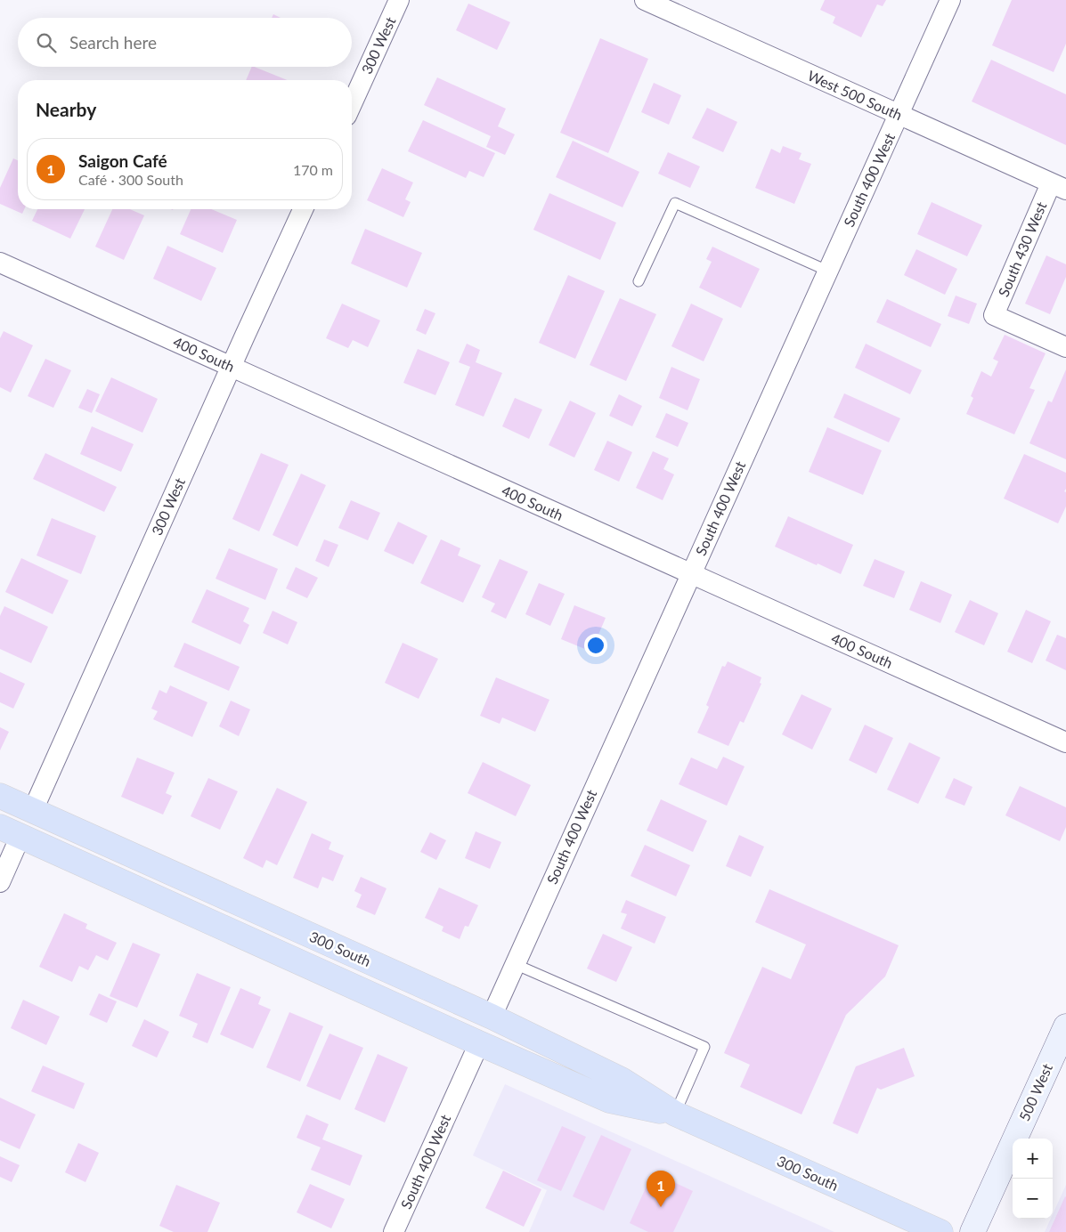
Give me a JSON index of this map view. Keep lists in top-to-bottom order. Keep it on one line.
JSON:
{"streets":{"main road":["300 South","500 West"],"street":["300 West","West 500 South","South 400 West","South 430 West","400 South"]},"crossings":[["300 West","400 South"],["300 West","300 South"],["West 500 South","South 400 West"],["West 500 South","South 430 West"],["South 400 West","400 South"],["South 400 West","300 South"]],"page":{"search":"Search here","heading":"Nearby","list":[{"mark":"1","name":"Saigon Café","note":"Café · 300 South","value":"170 m"}],"map_buttons":["+","−"],"pins":"1"}}
